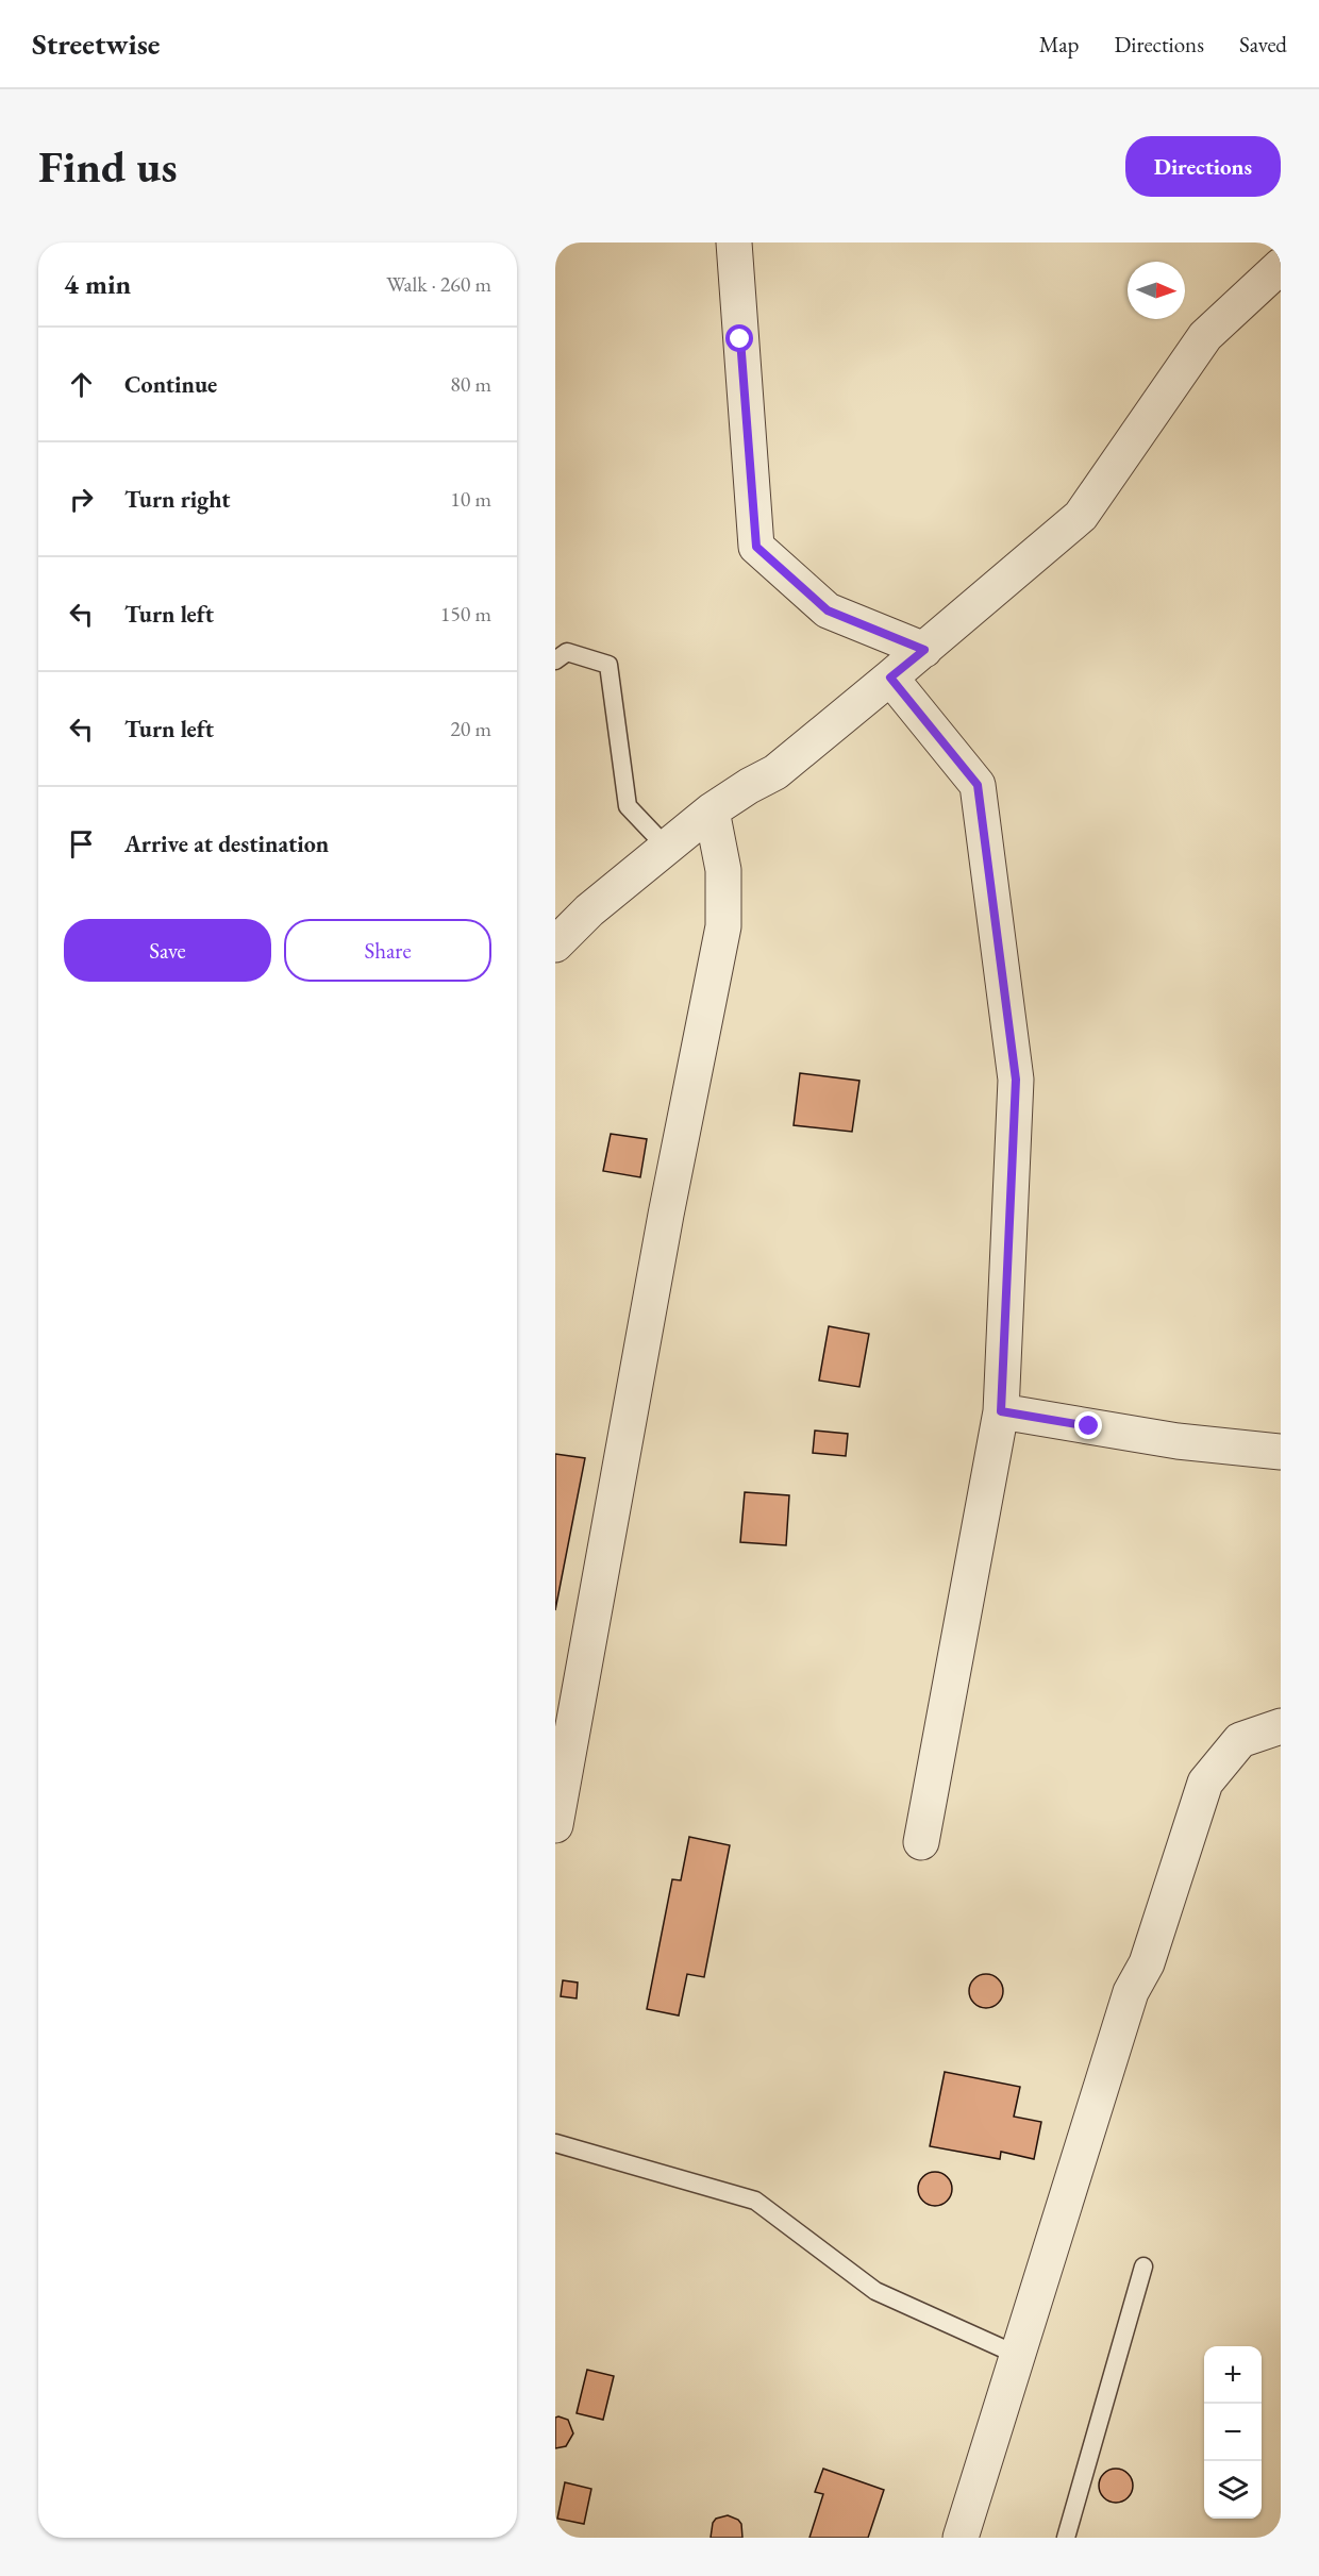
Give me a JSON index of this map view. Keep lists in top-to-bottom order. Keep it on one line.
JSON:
{"north":"right","page":{"header":"Streetwise","nav":["Map","Directions","Saved"],"buttons":["Directions",["Save","Share"]],"title":"Find us","heading":["4 min","Walk · 260 m"],"list":[["Continue","80 m"],["Turn right","10 m"],["Turn left","150 m"],["Turn left","20 m"],"Arrive at destination"],"map_buttons":["+","−"]}}
